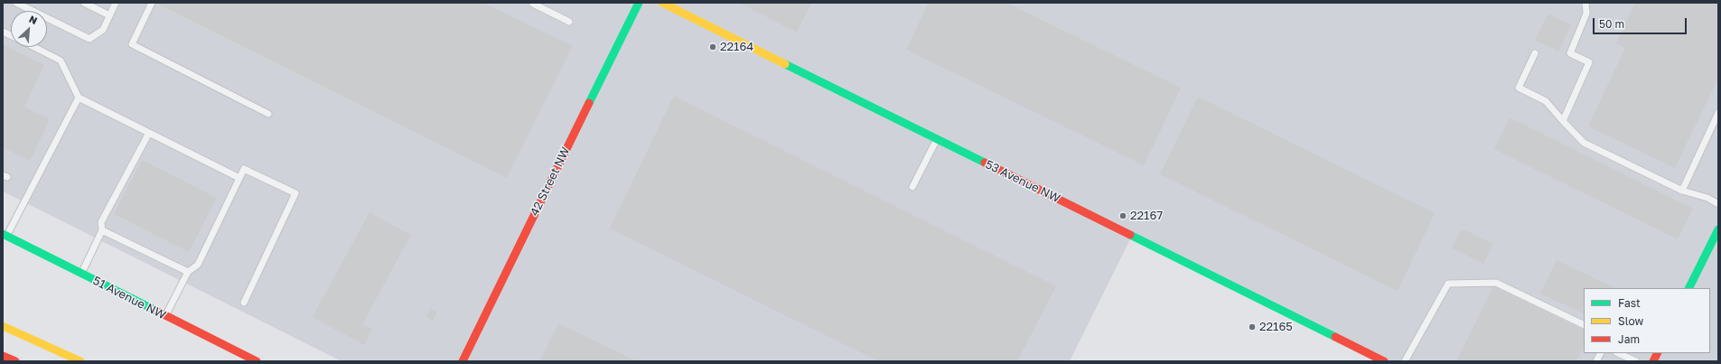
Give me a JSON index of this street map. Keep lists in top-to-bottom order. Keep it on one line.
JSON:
{"streets":{"main road":["42 Street NW","53 Avenue NW","51 Avenue NW"]},"places":["22164","22167","22165"],"legend":["Fast","Slow","Jam"],"scale_bar":"50 m","north":"top right"}
